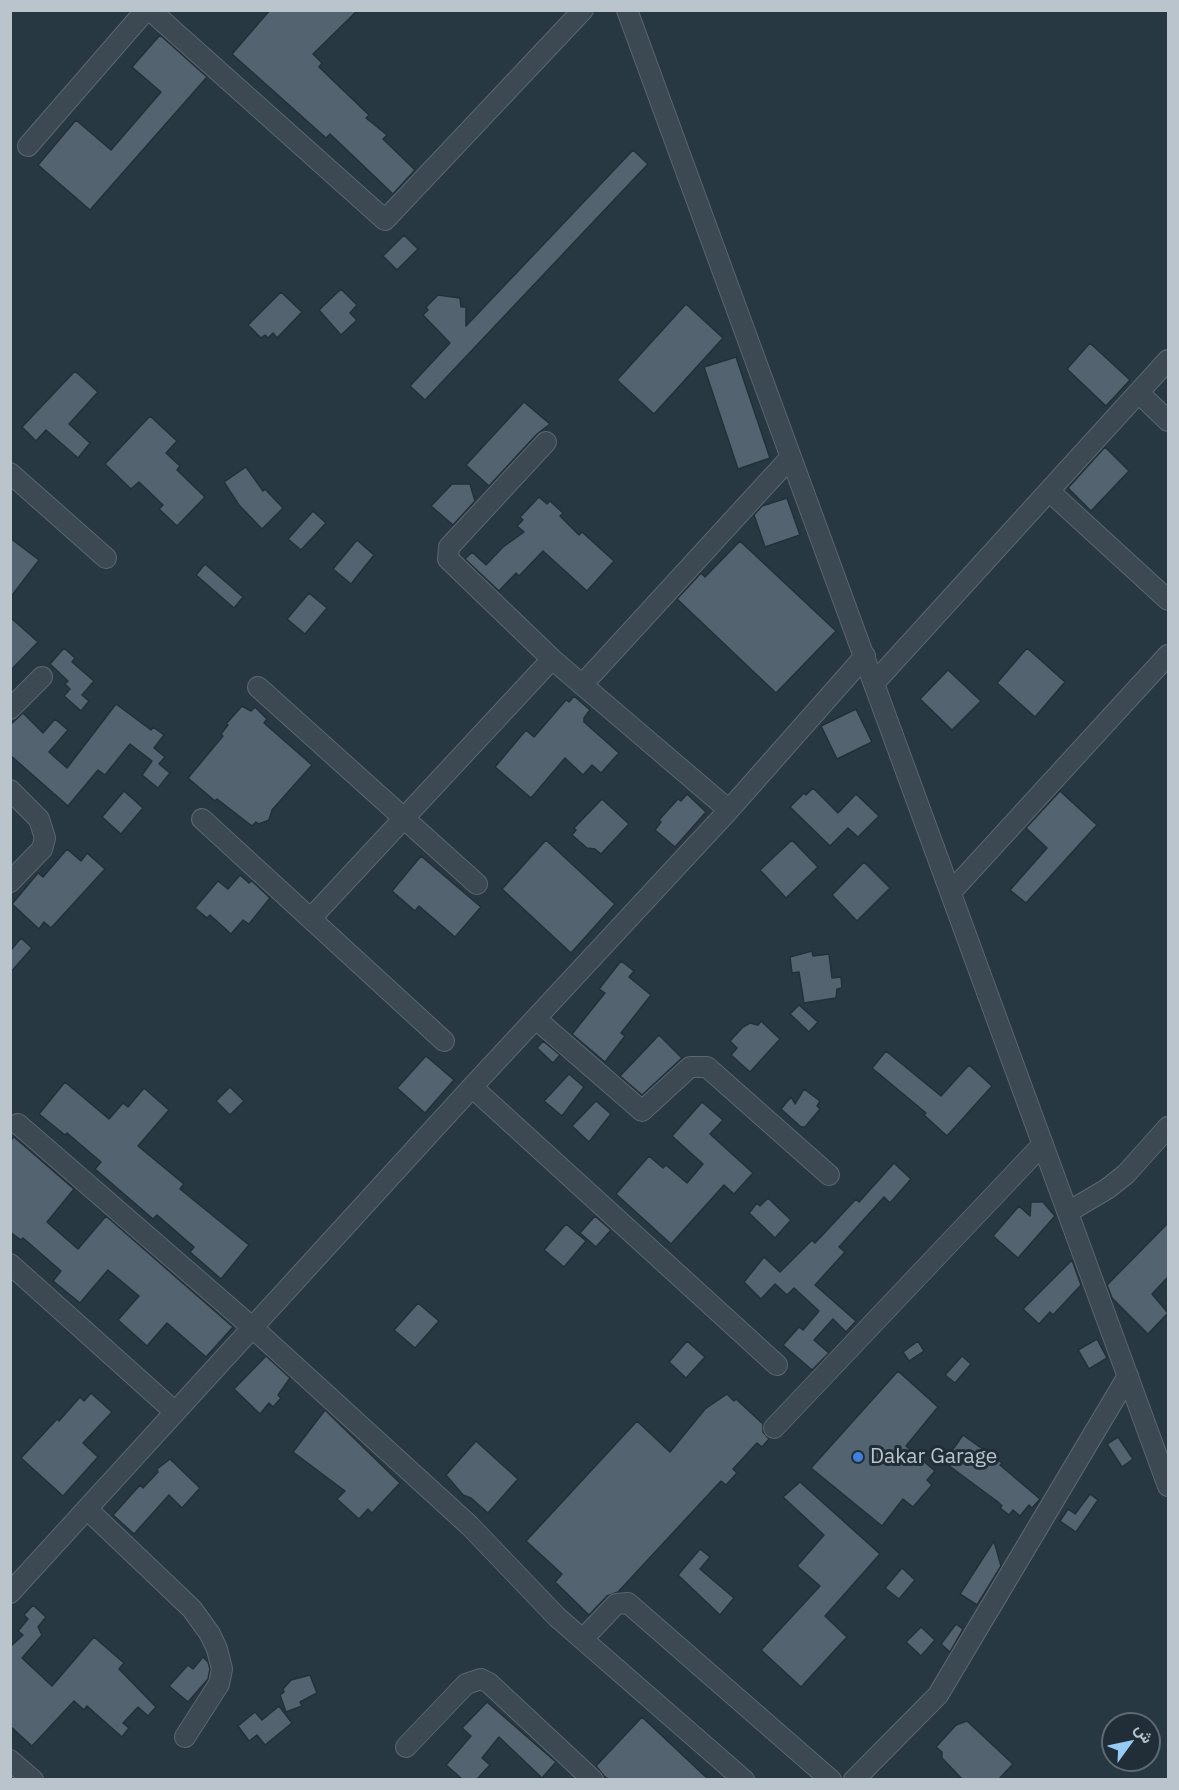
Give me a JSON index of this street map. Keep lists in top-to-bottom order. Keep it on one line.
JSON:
{"places":["Dakar Garage"],"north":"top right"}
